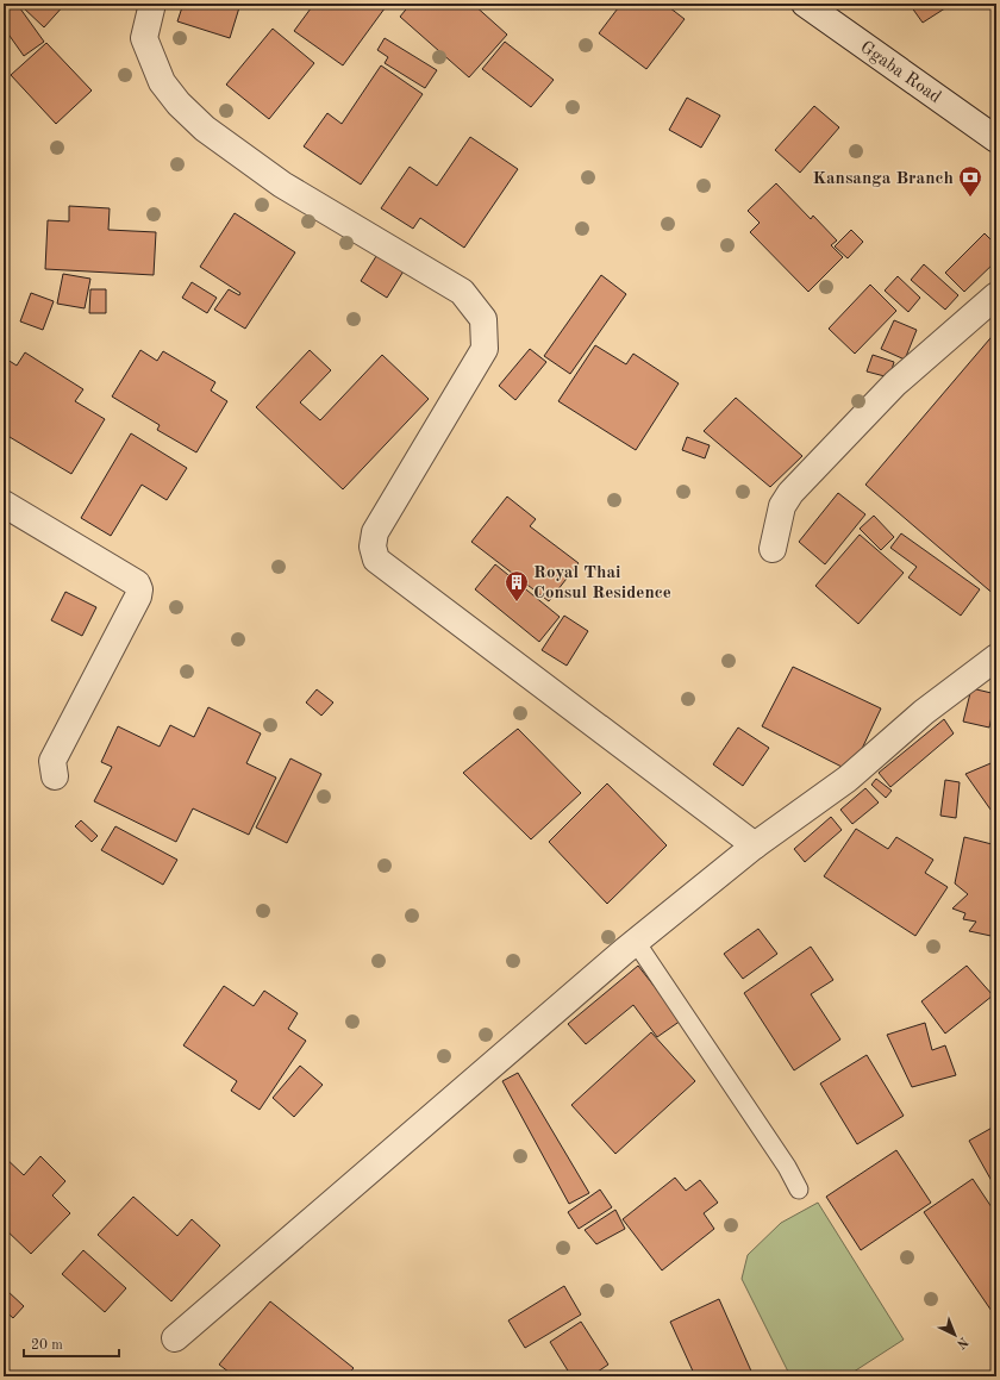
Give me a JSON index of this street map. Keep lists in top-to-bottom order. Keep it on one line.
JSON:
{"streets":{"street":["Ggaba Road"]},"places":{"bank":["Kansanga Branch"],"building":["Royal Thai Consul Residence"]},"scale_bar":"20 m","north":"bottom right"}
